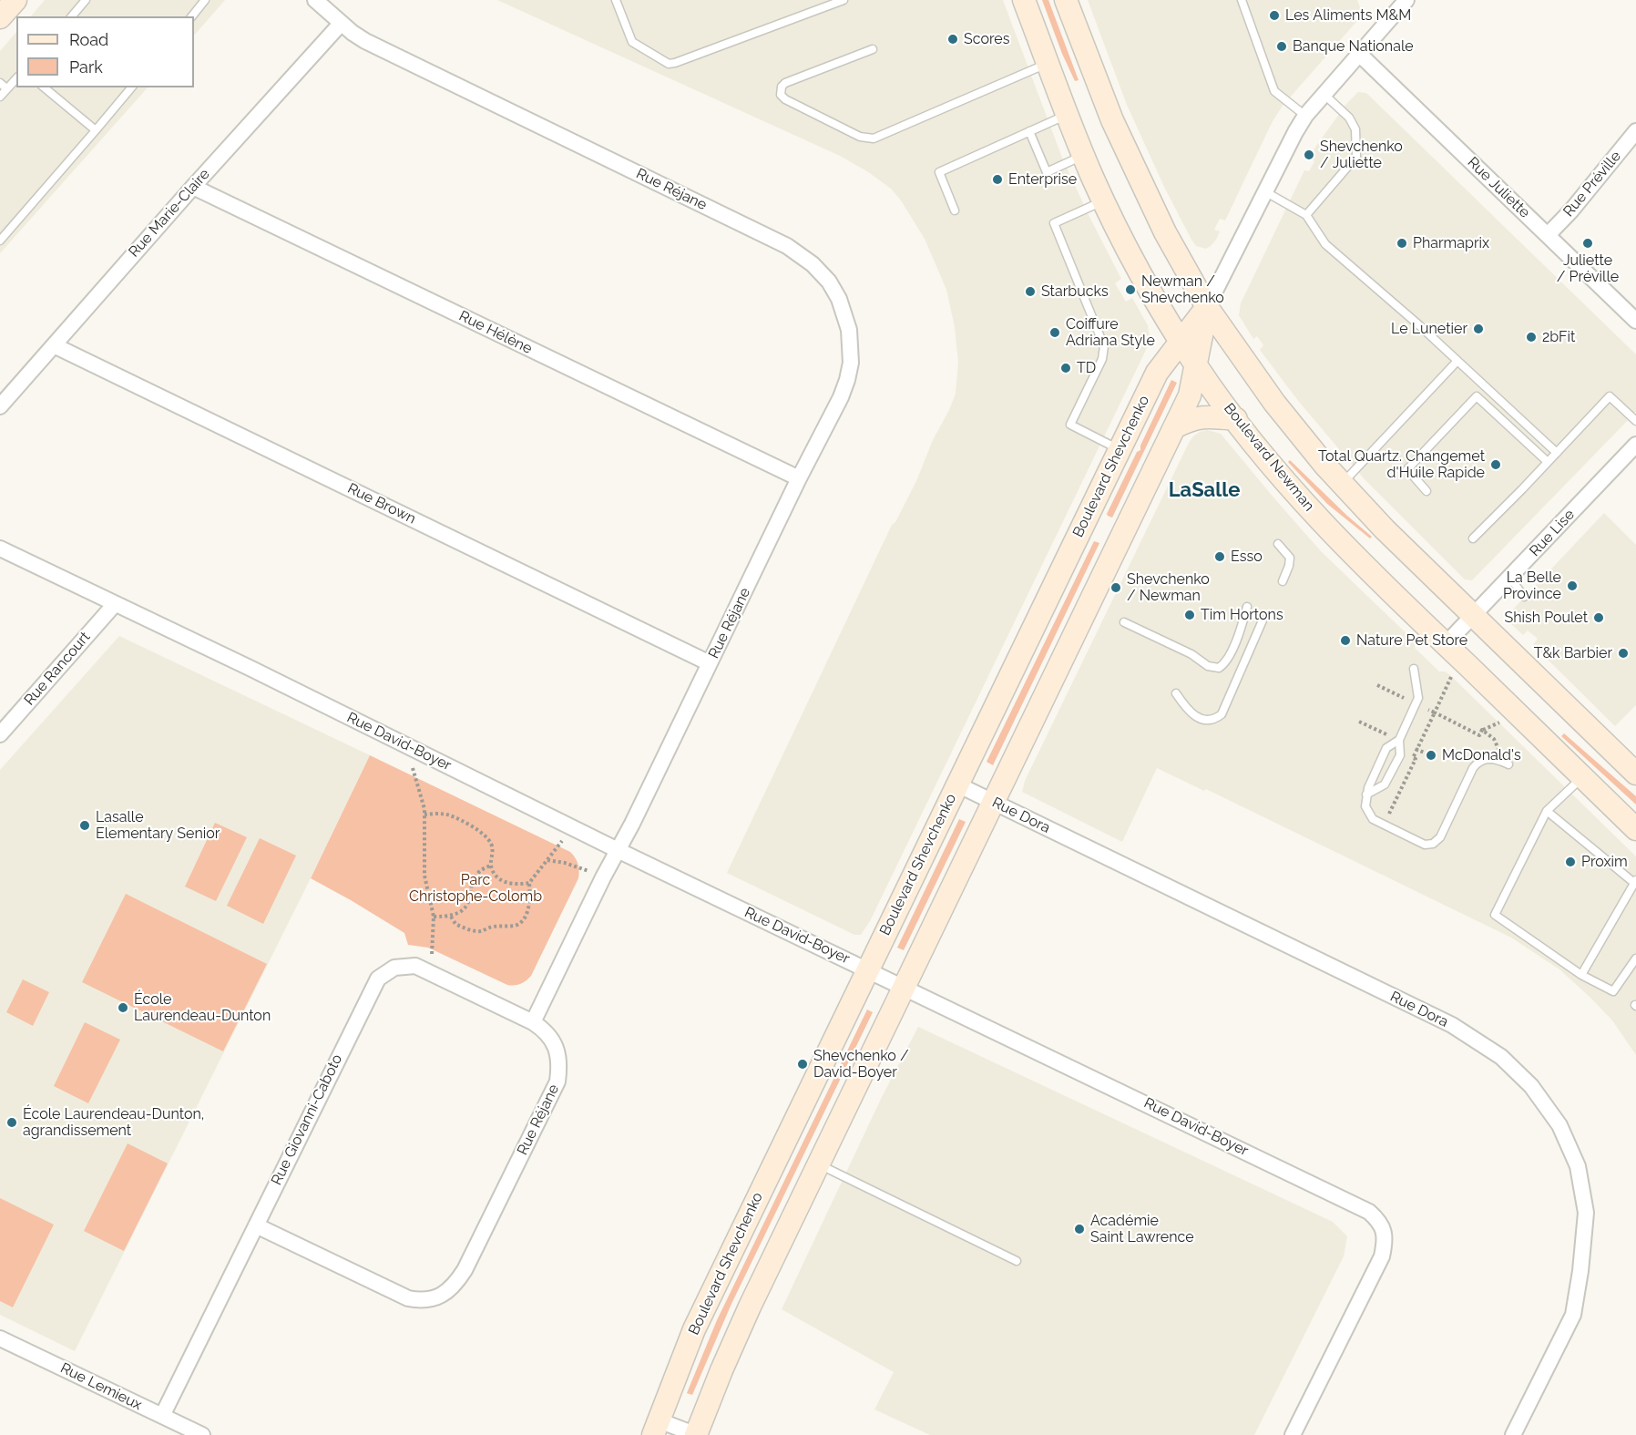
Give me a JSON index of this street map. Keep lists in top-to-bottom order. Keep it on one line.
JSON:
{"streets":{"street":["Rue Préville","Rue Juliette","Rue Réjane","Rue Marie-Claire","Rue Hélène","Boulevard Newman","Boulevard Shevchenko","Rue Brown","Rue Lise","Rue Rancourt","Rue David-Boyer","Rue Dora","Rue Giovanni-Caboto","Rue Lemieux"]},"crossings":[["Rue Préville","Rue Juliette"],["Rue Juliette","Boulevard Shevchenko"],["Rue Réjane","Rue Marie-Claire"],["Rue Réjane","Rue Hélène"],["Rue Réjane","Rue Brown"],["Rue Réjane","Rue David-Boyer"],["Rue Réjane","Rue Giovanni-Caboto"],["Rue Marie-Claire","Rue Hélène"],["Rue Marie-Claire","Rue Brown"],["Boulevard Newman","Boulevard Shevchenko"],["Boulevard Newman","Rue Lise"],["Boulevard Shevchenko","Rue David-Boyer"],["Boulevard Shevchenko","Rue Dora"],["Rue Rancourt","Rue David-Boyer"],["Rue Giovanni-Caboto","Rue Lemieux"]],"districts":["LaSalle"],"parks":["Parc Christophe-Colomb"],"places":["Les Aliments M&M","Scores","Banque Nationale","Shevchenko / Juliette","Enterprise","Pharmaprix","Juliette / Préville","Newman / Shevchenko","Starbucks","Le Lunetier","Coiffure Adriana Style","2bFit","TD","Total Quartz. Changemet d'Huile Rapide","Esso","La Belle Province","Shevchenko / Newman","Tim Hortons","Shish Poulet","Nature Pet Store","T&k Barbier","McDonald's","Lasalle Elementary Senior","Proxim","École Laurendeau-Dunton","Shevchenko / David-Boyer","École Laurendeau-Dunton, agrandissement","Académie Saint Lawrence"],"legend":["Road","Park"]}
